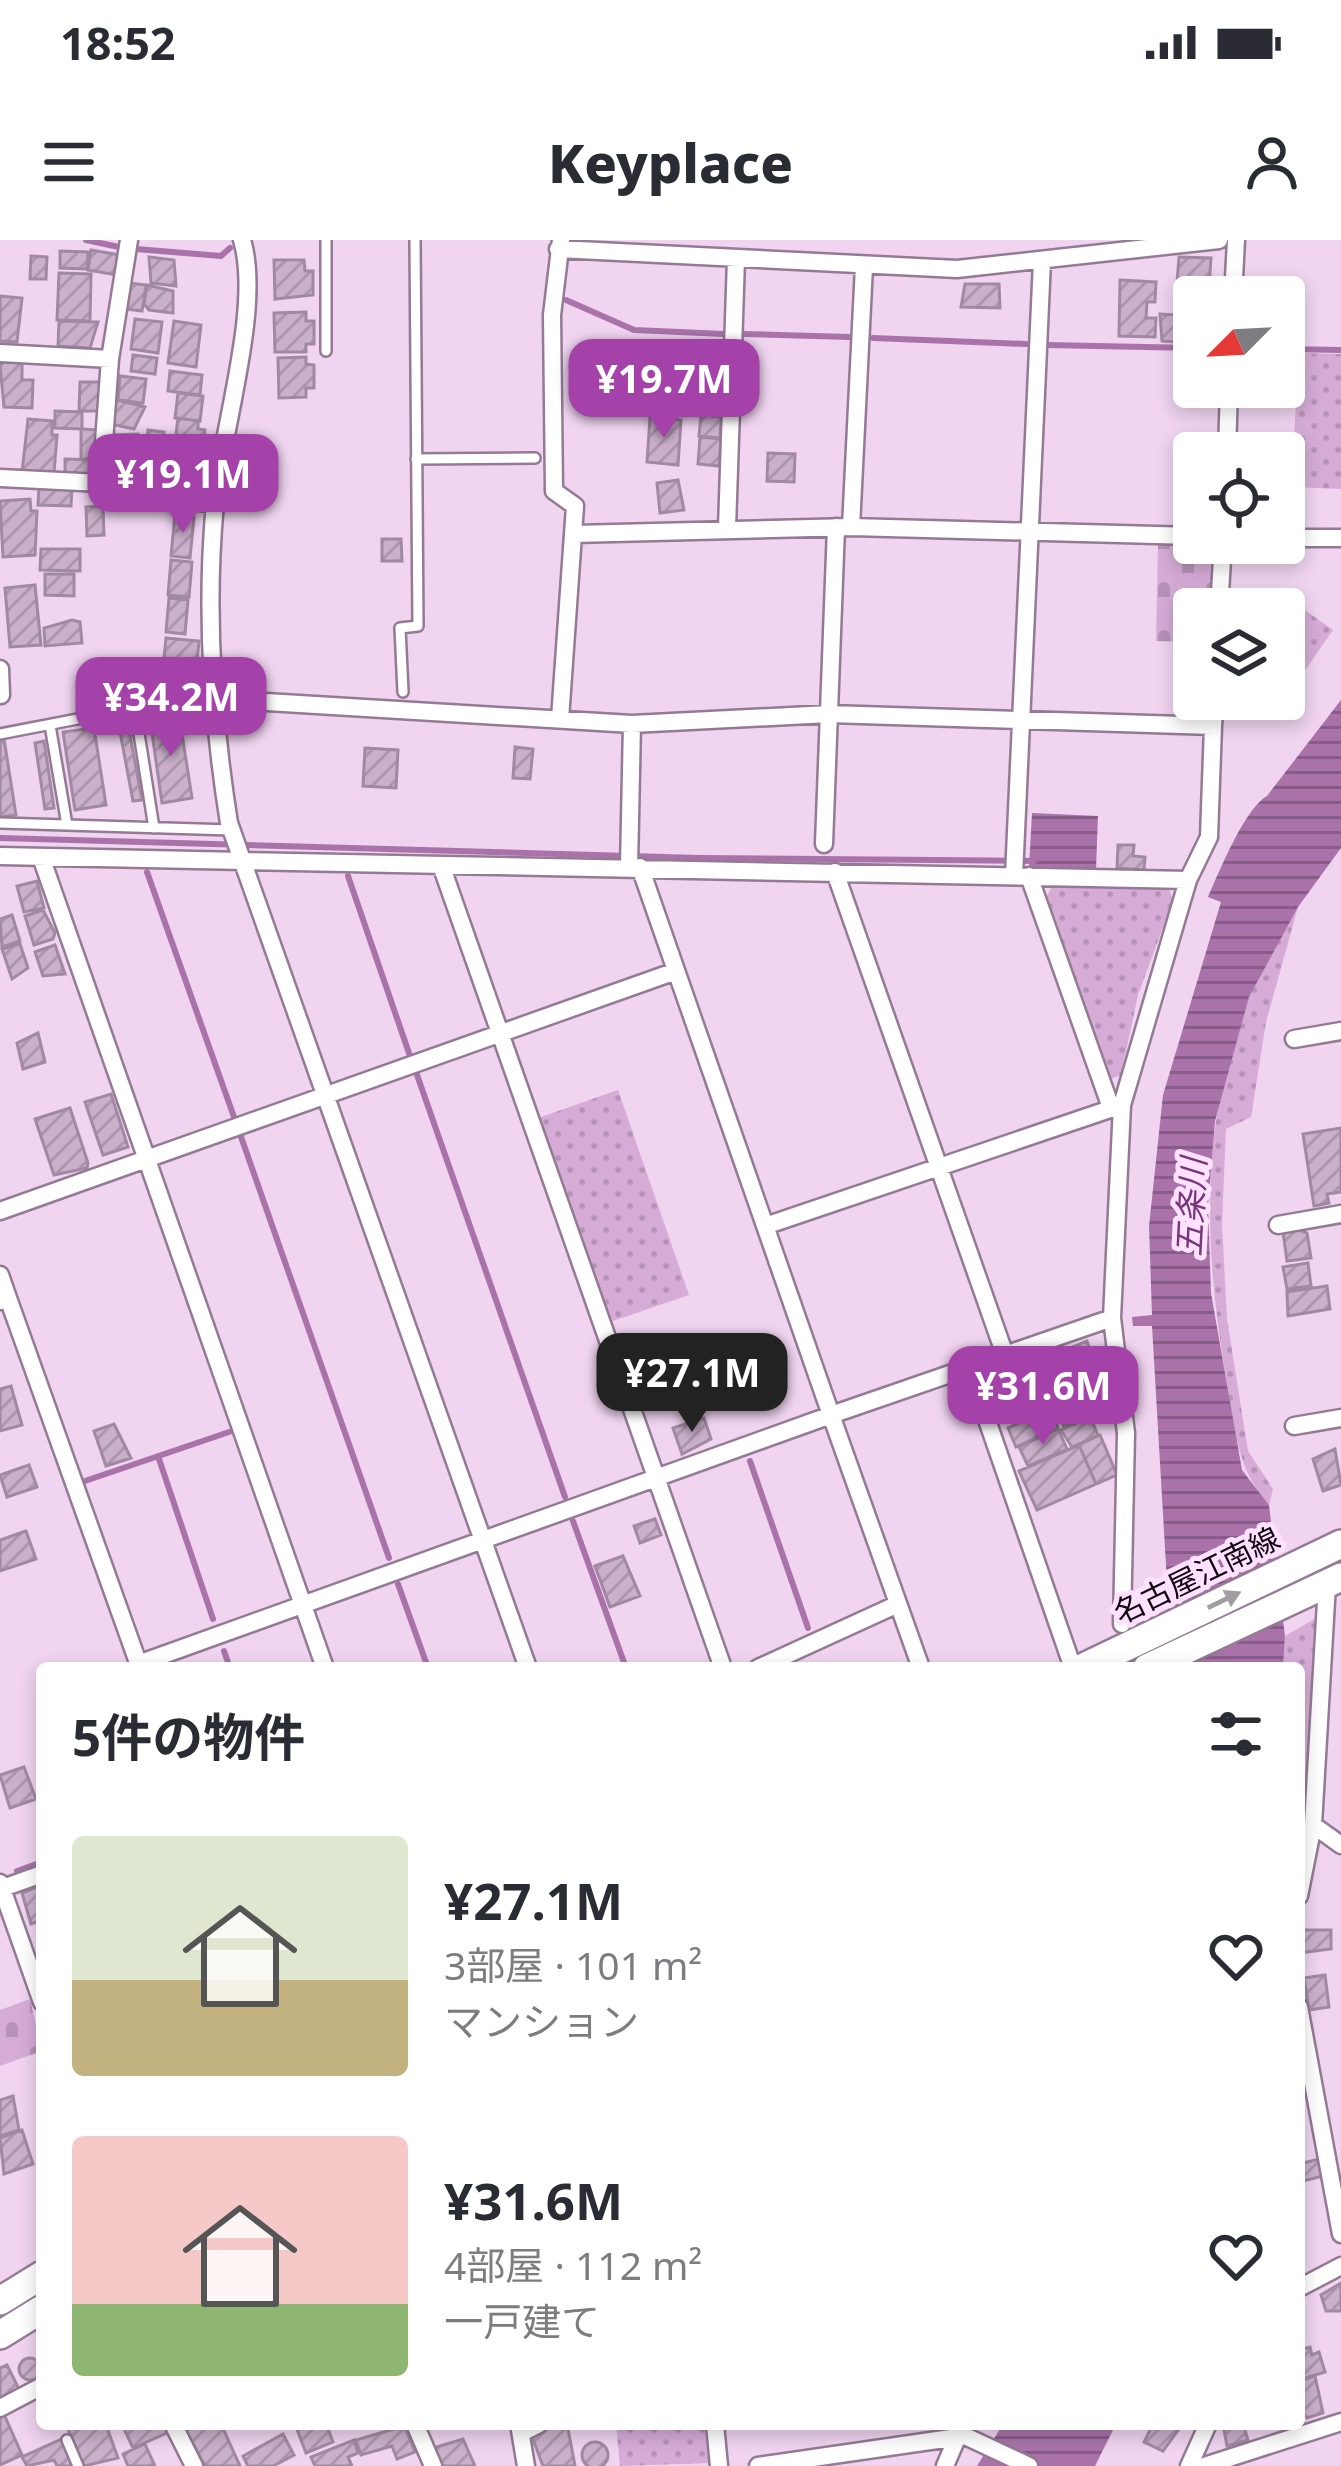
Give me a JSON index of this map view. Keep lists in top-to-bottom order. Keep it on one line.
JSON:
{"streets":{"main road":["名古屋江南線"]},"water":["五条川"],"north":"bottom left","page":{"status":"18:52","header":"Keyplace","price":["¥19.7M","¥19.1M","¥34.2M","¥27.1M","¥31.6M"],"heading":"5件の物件","list":[{"name":"¥27.1M","note":"3部屋 · 101 m² · マンション"},{"name":"¥31.6M","note":"4部屋 · 112 m² · 一戸建て"}]}}
